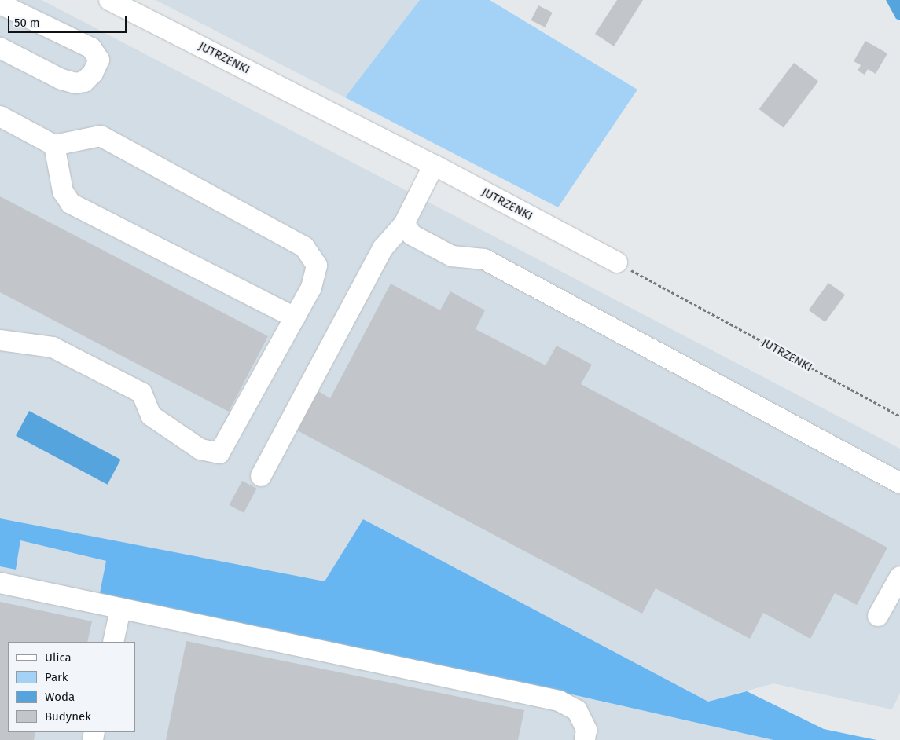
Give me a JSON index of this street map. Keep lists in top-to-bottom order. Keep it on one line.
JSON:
{"streets":{"street":["JUTRZENKI"]},"legend":["Ulica","Park","Woda","Budynek"],"scale_bar":"50 m"}
